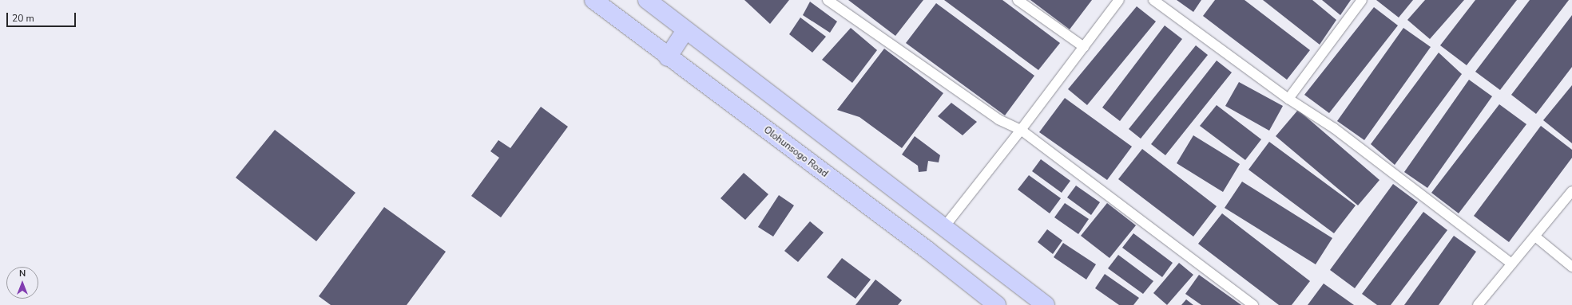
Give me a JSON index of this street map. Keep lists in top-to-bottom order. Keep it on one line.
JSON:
{"streets":{"main road":["Olohunsogo Road"]},"scale_bar":"20 m","north":"top"}
